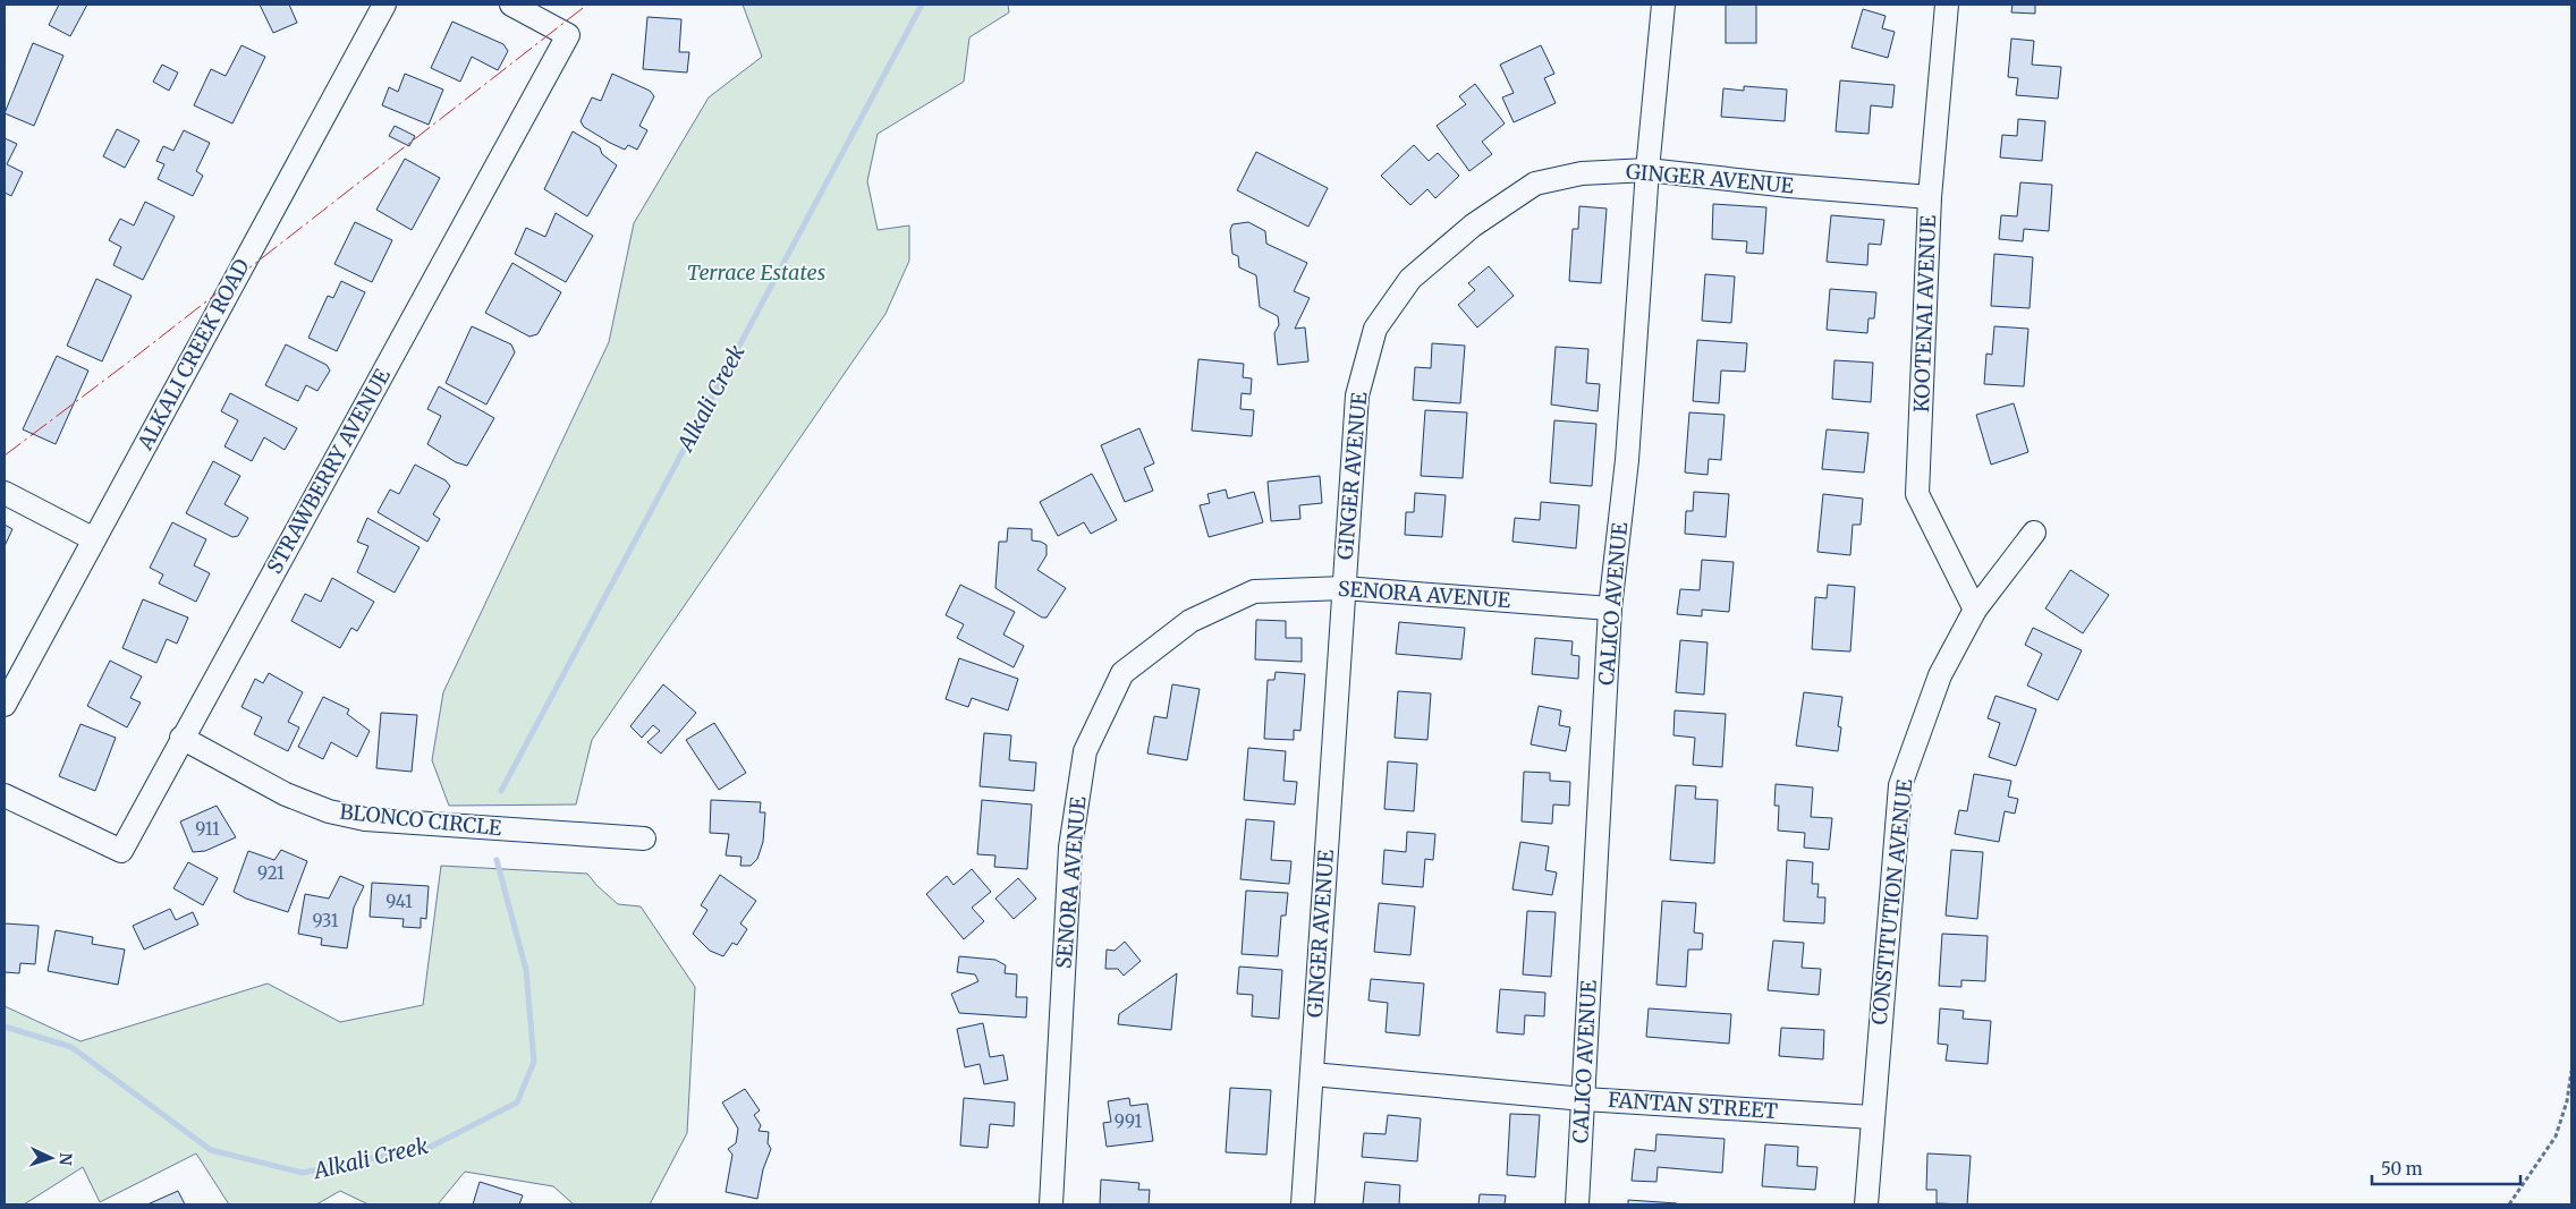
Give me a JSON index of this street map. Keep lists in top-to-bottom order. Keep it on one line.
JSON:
{"streets":{"street":["GINGER AVENUE","KOOTENAI AVENUE","ALKALI CREEK ROAD","STRAWBERRY AVENUE","SENORA AVENUE","CALICO AVENUE","BLONCO CIRCLE","CONSTITUTION AVENUE","FANTAN STREET"]},"crossings":[["GINGER AVENUE","KOOTENAI AVENUE"],["GINGER AVENUE","SENORA AVENUE"],["GINGER AVENUE","CALICO AVENUE"],["GINGER AVENUE","FANTAN STREET"],["KOOTENAI AVENUE","CONSTITUTION AVENUE"],["STRAWBERRY AVENUE","BLONCO CIRCLE"],["SENORA AVENUE","CALICO AVENUE"],["CALICO AVENUE","FANTAN STREET"],["CONSTITUTION AVENUE","FANTAN STREET"]],"water":["Alkali Creek"],"parks":["Terrace Estates"],"house_numbers":["911","921","941","931","991"],"scale_bar":"50 m","north":"right"}
